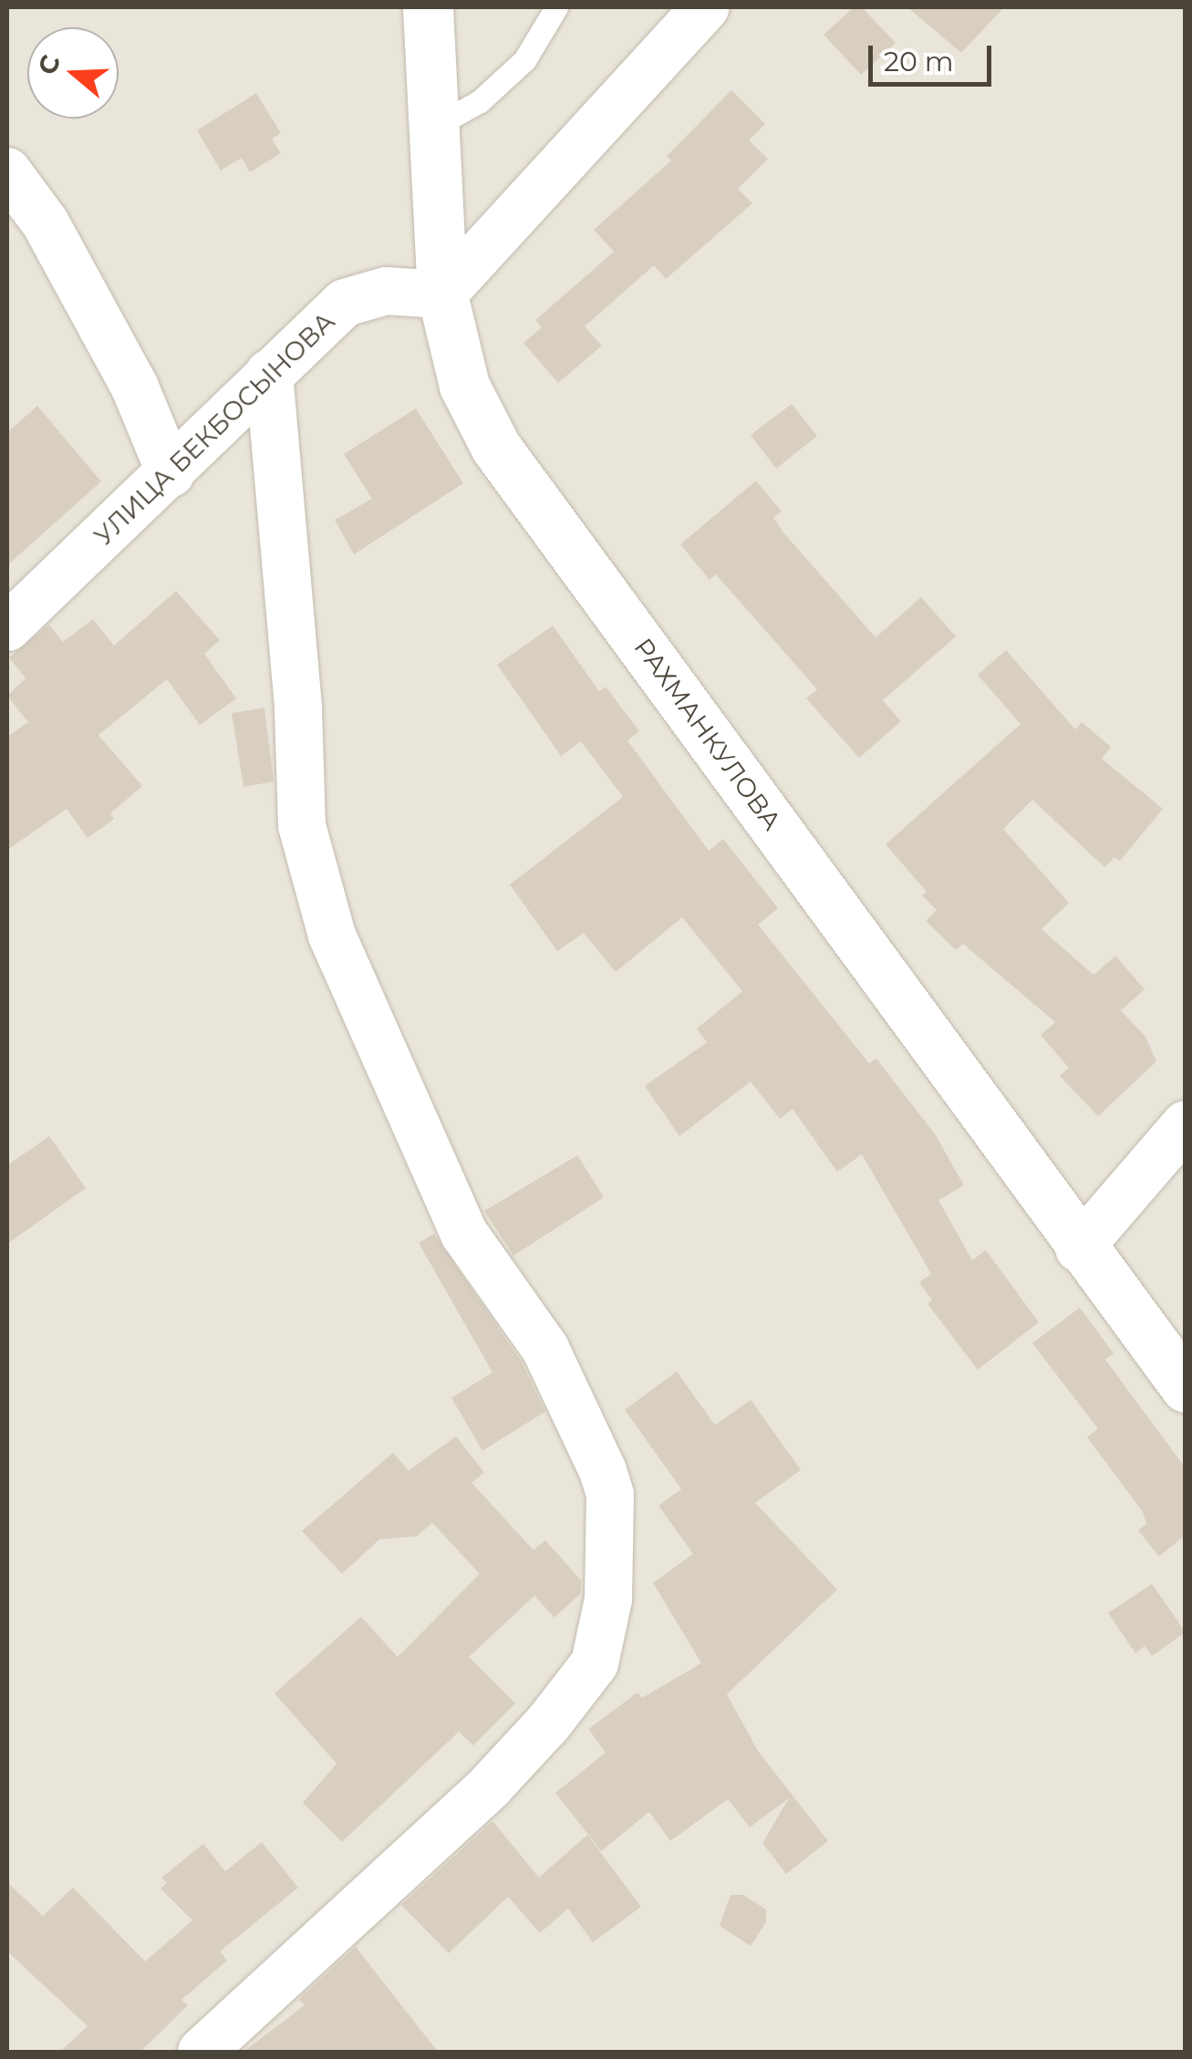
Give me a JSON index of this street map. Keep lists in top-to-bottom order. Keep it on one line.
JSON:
{"streets":{"street":["УЛИЦА БЕКБОСЫНОВА","РАХМАНКУЛОВА"]},"crossings":[["УЛИЦА БЕКБОСЫНОВА","РАХМАНКУЛОВА"]],"scale_bar":"20 m","north":"left"}
